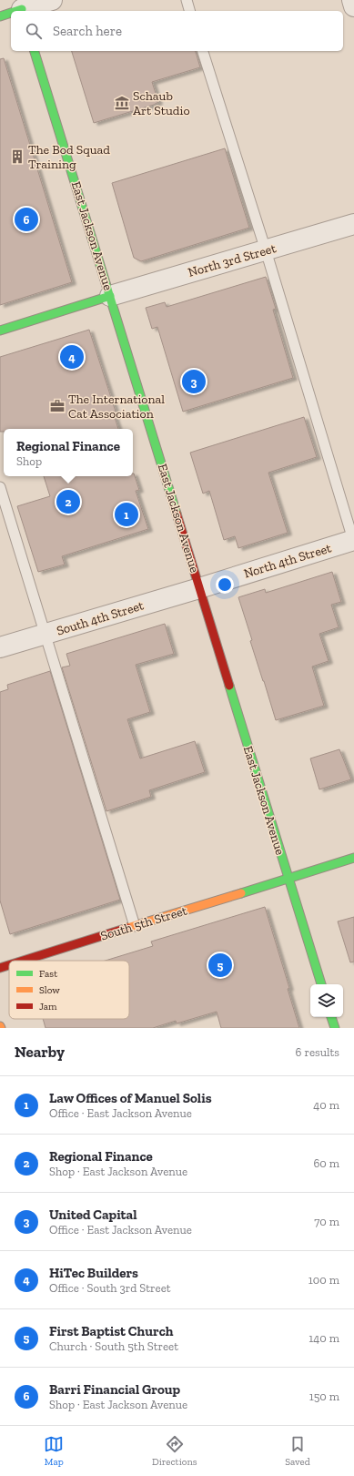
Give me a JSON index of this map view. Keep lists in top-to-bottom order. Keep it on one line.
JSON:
{"streets":{"street":["East Jackson Avenue","North 3rd Street","North 4th Street","South 4th Street","South 5th Street"]},"crossings":[["East Jackson Avenue","North 3rd Street"],["East Jackson Avenue","North 4th Street"],["East Jackson Avenue","South 4th Street"],["East Jackson Avenue","South 5th Street"],["North 4th Street","South 4th Street"]],"places":{"museum":["Schaub Art Studio"],"building":["The Bod Squad Training"],"office":["The International Cat Association"]},"legend":["Fast","Slow","Jam"],"page":{"search":"Search here","pins":["6","4","3","2","1","5"],"popup":["Regional Finance","Shop"],"heading":["Nearby","6 results"],"list":[{"mark":"1","name":"Law Offices of Manuel Solis","note":"Office · East Jackson Avenue","value":"40 m"},{"mark":"2","name":"Regional Finance","note":"Shop · East Jackson Avenue","value":"60 m"},{"mark":"3","name":"United Capital","note":"Office · East Jackson Avenue","value":"70 m"},{"mark":"4","name":"HiTec Builders","note":"Office · South 3rd Street","value":"100 m"},{"mark":"5","name":"First Baptist Church","note":"Church · South 5th Street","value":"140 m"},{"mark":"6","name":"Barri Financial Group","note":"Shop · East Jackson Avenue","value":"150 m"}],"nav":["Map","Directions","Saved"]}}
